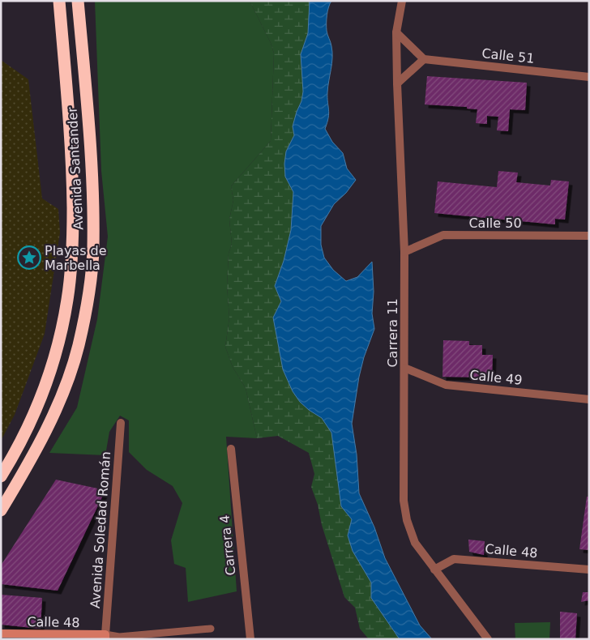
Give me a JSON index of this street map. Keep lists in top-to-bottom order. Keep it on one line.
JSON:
{"streets":{"highway":["Avenida Santander"],"street":["Calle 51","Calle 50","Carrera 11","Calle 49","Avenida Soledad Román","Carrera 4","Calle 48"]},"crossings":[["Calle 50","Carrera 11"],["Carrera 11","Calle 49"],["Carrera 11","Calle 48"],["Avenida Soledad Román","Calle 48"]],"places":{"place":["Playas de Marbella"]}}
